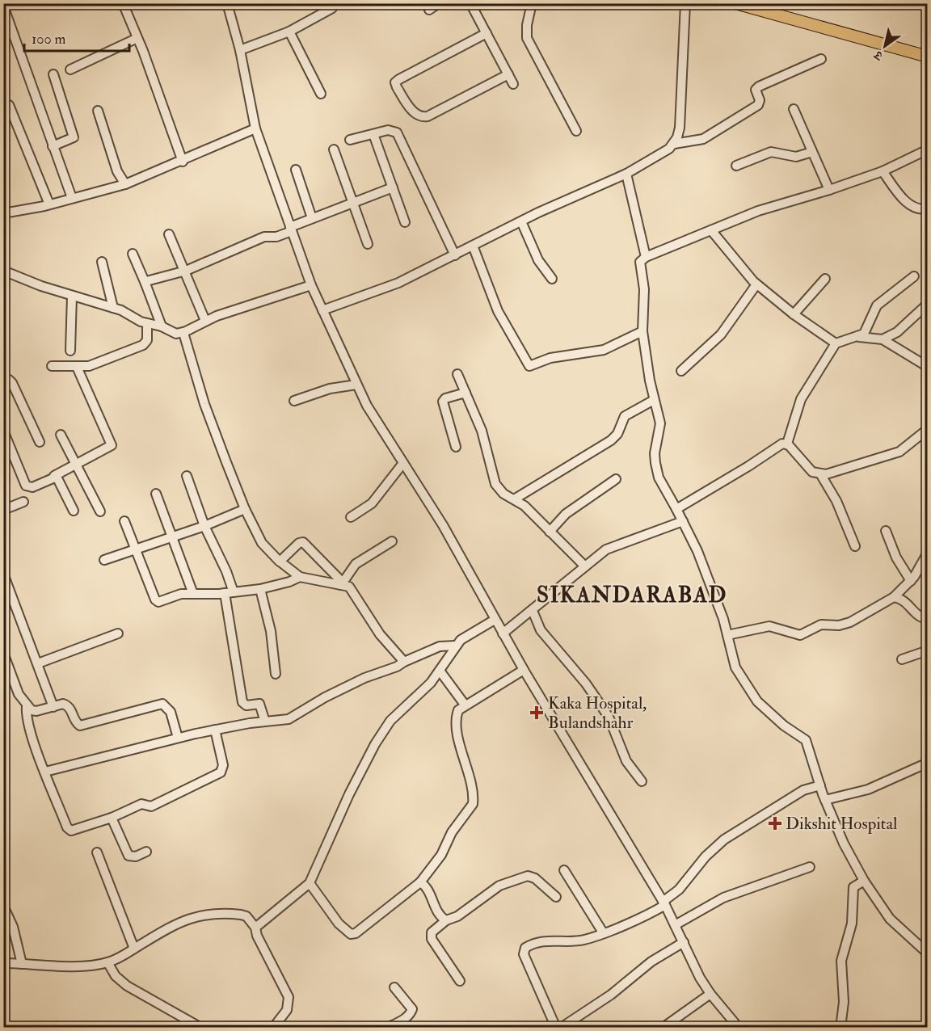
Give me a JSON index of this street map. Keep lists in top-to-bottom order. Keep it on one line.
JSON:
{"districts":["SIKANDARABAD"],"places":{"health":["Kaka Hospital, Bulandshahr","Dikshit Hospital"]},"scale_bar":"100 m","north":"bottom left"}
